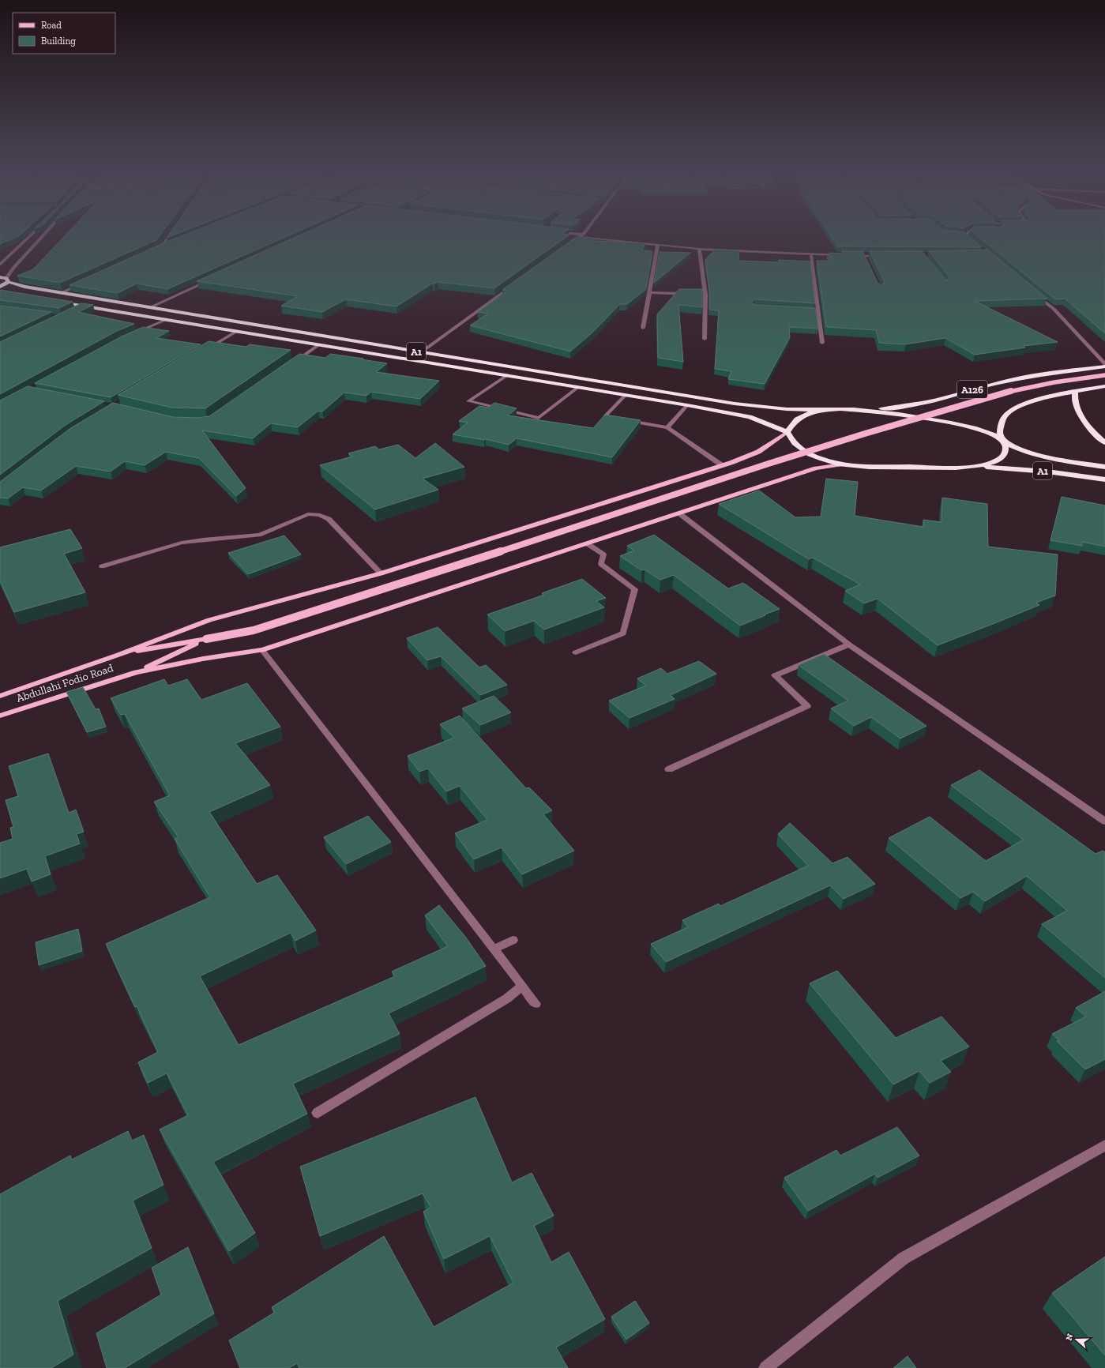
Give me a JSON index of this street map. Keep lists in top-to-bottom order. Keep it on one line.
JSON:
{"streets":{"highway":["A1","A126"],"main road":["Abdullahi Fodio Road"]},"legend":["Road","Building"],"north":"left"}
